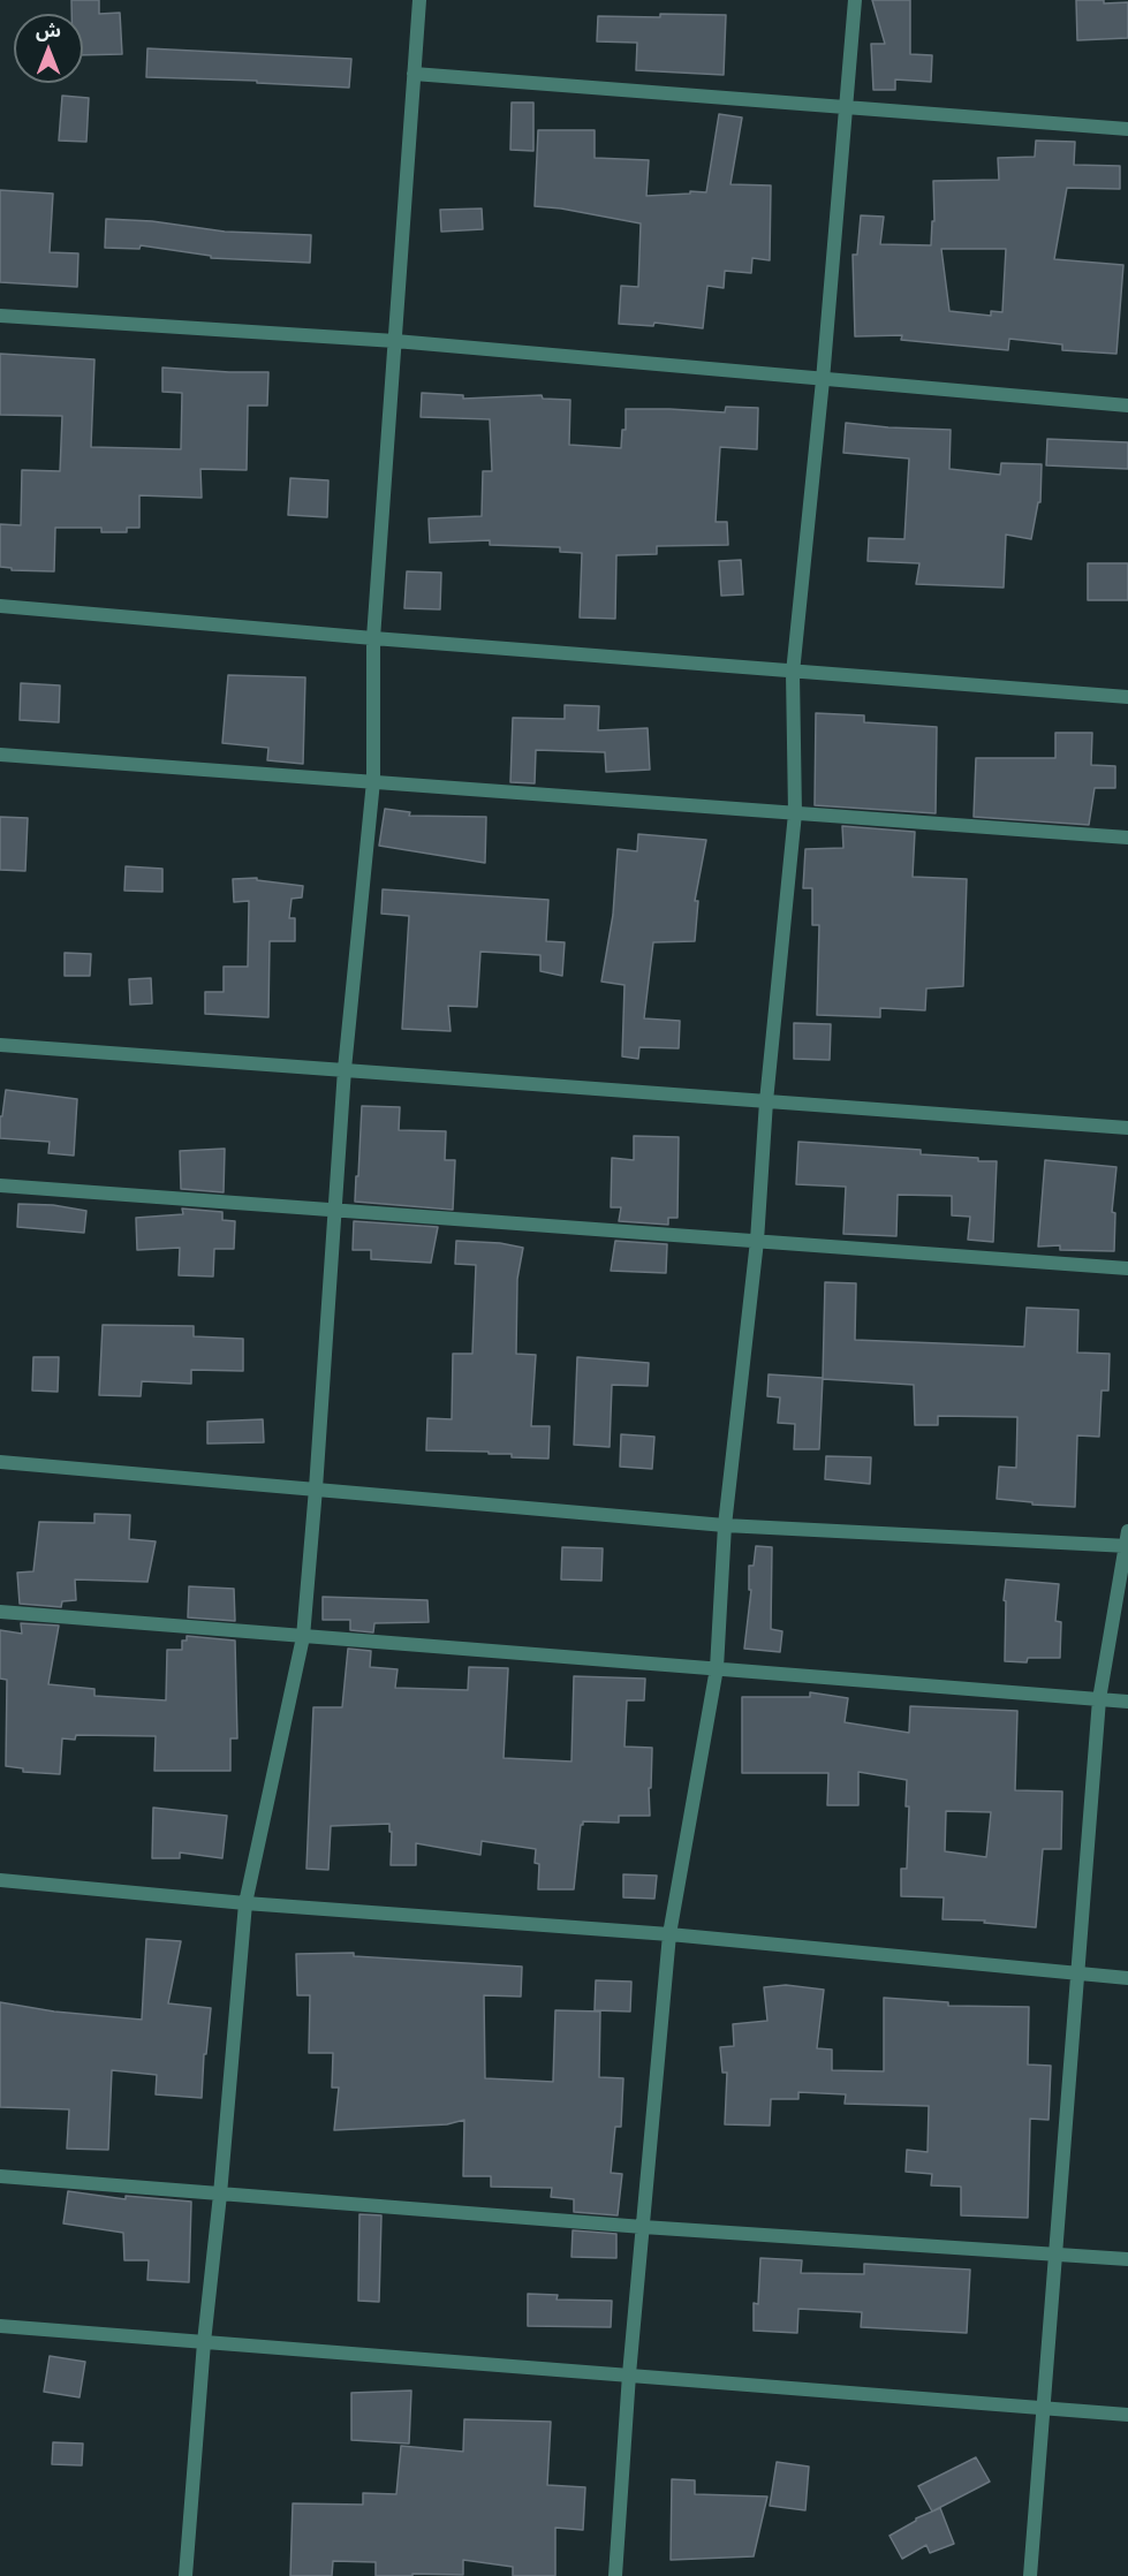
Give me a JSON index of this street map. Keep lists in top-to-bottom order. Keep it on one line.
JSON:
{"north":"top"}
